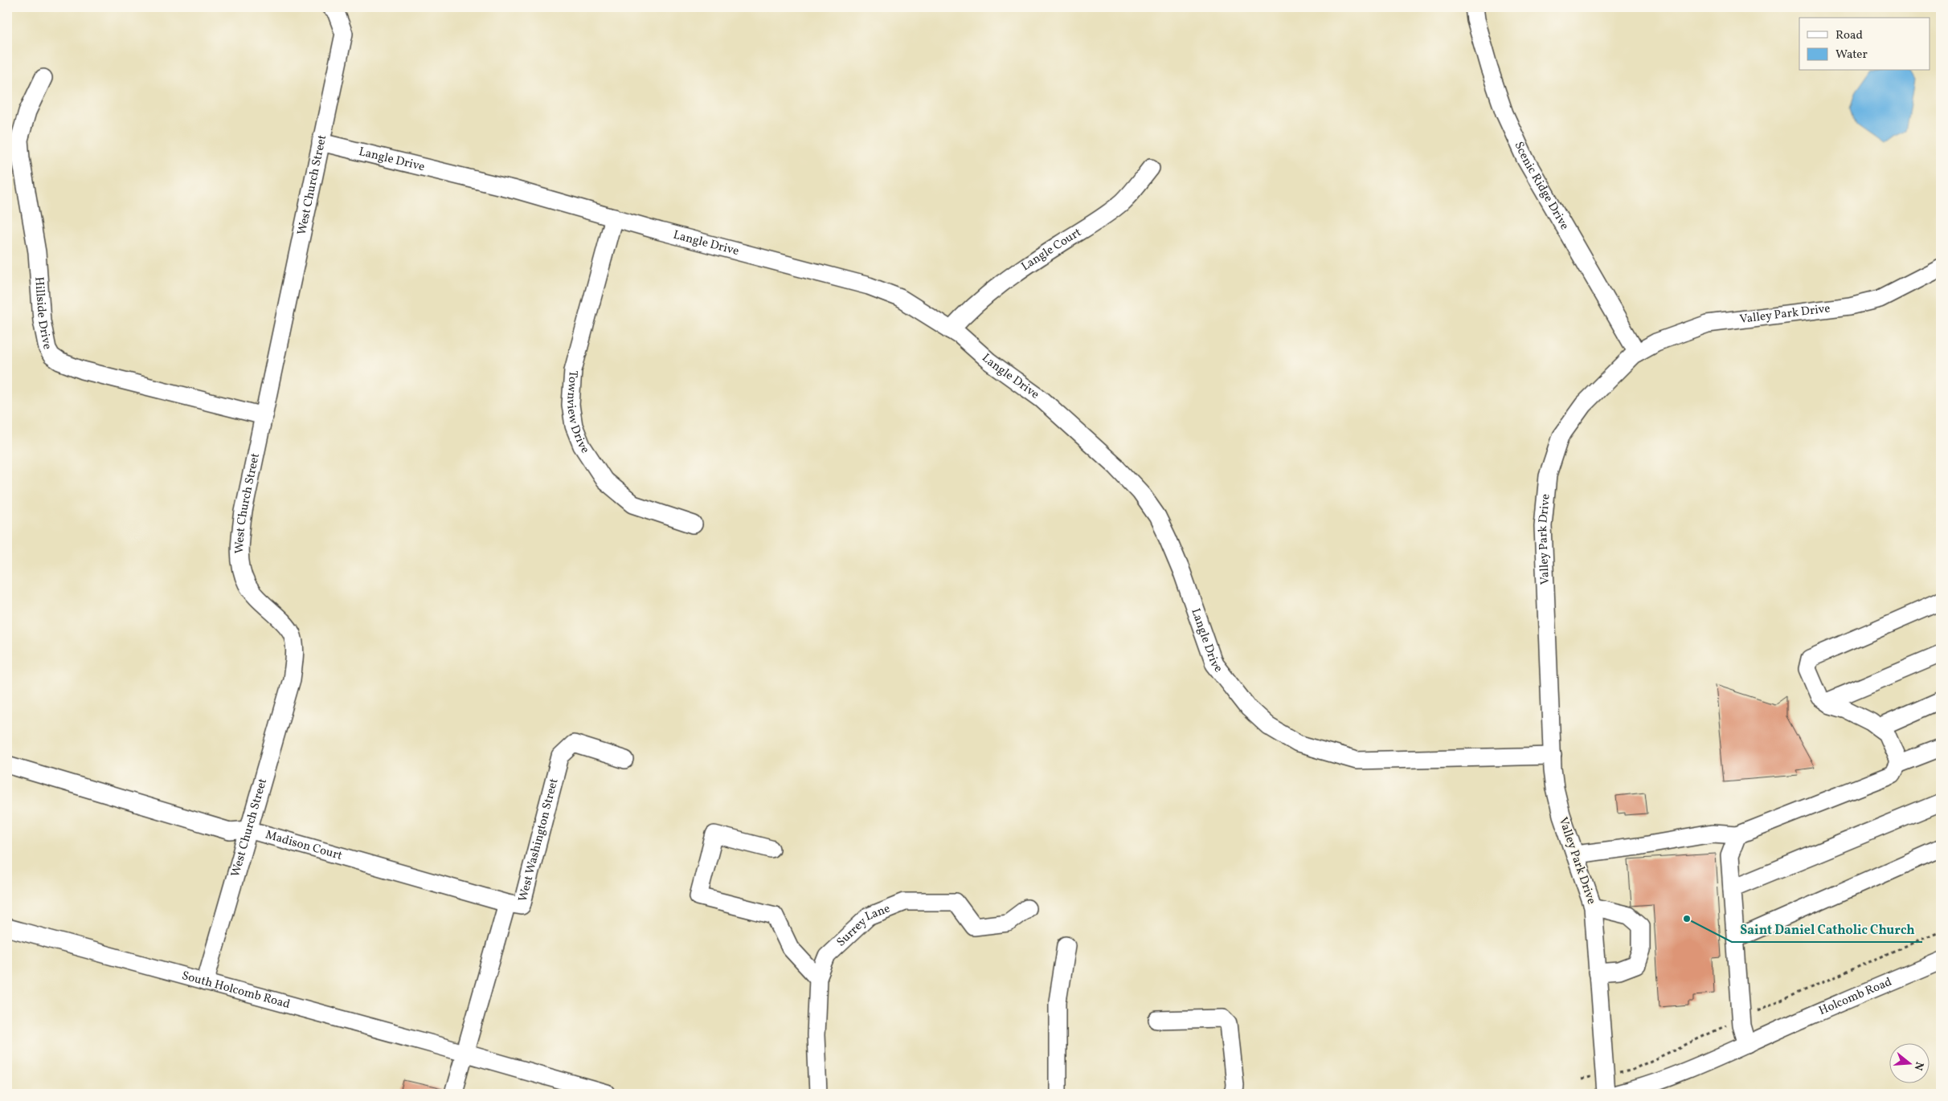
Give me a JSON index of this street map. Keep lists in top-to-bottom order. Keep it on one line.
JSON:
{"streets":{"street":["Langle Drive","West Church Street","Scenic Ridge Drive","Langle Court","Hillside Drive","Valley Park Drive","Townview Drive","West Washington Street","Madison Court","Surrey Lane","South Holcomb Road","Holcomb Road"]},"crossings":[["Langle Drive","West Church Street"],["Langle Drive","Langle Court"],["Langle Drive","Valley Park Drive"],["Langle Drive","Townview Drive"],["West Church Street","Hillside Drive"],["West Church Street","Madison Court"],["West Church Street","South Holcomb Road"],["Scenic Ridge Drive","Valley Park Drive"],["West Washington Street","Madison Court"],["West Washington Street","South Holcomb Road"]],"places":["Saint Daniel Catholic Church"],"legend":["Road","Water"],"north":"right"}
